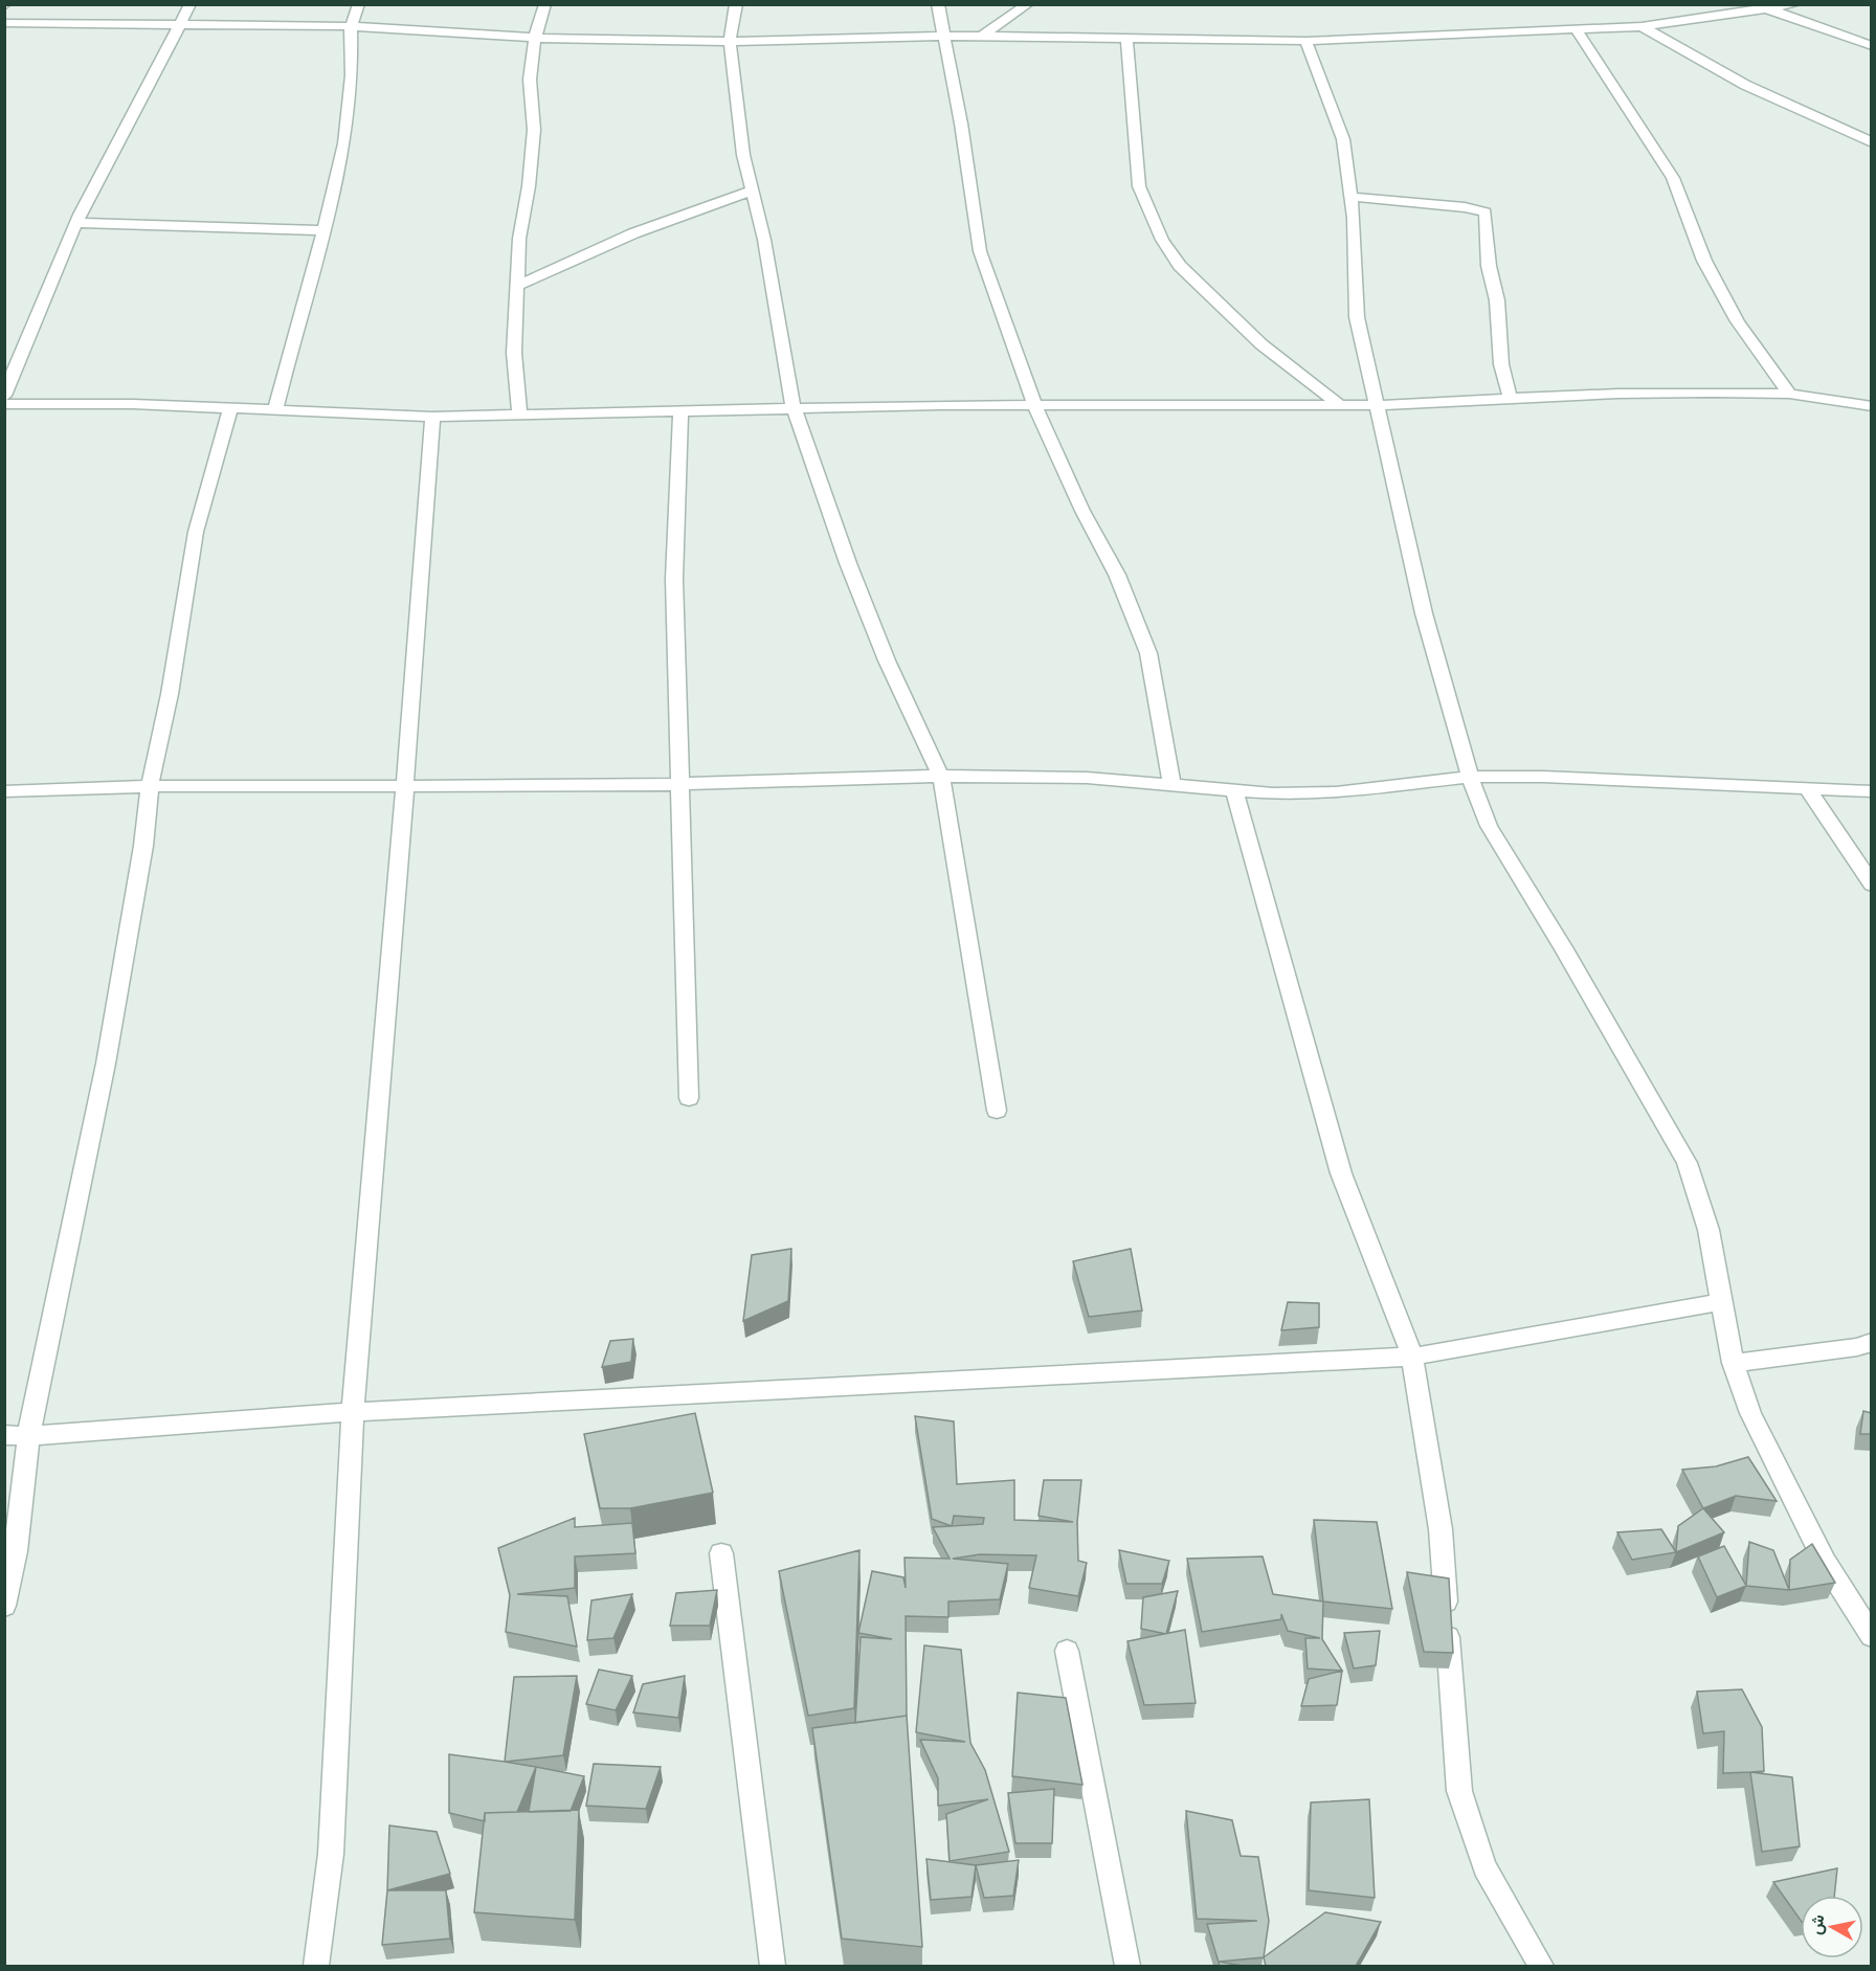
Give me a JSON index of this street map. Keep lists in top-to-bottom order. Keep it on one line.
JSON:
{"north":"left"}
